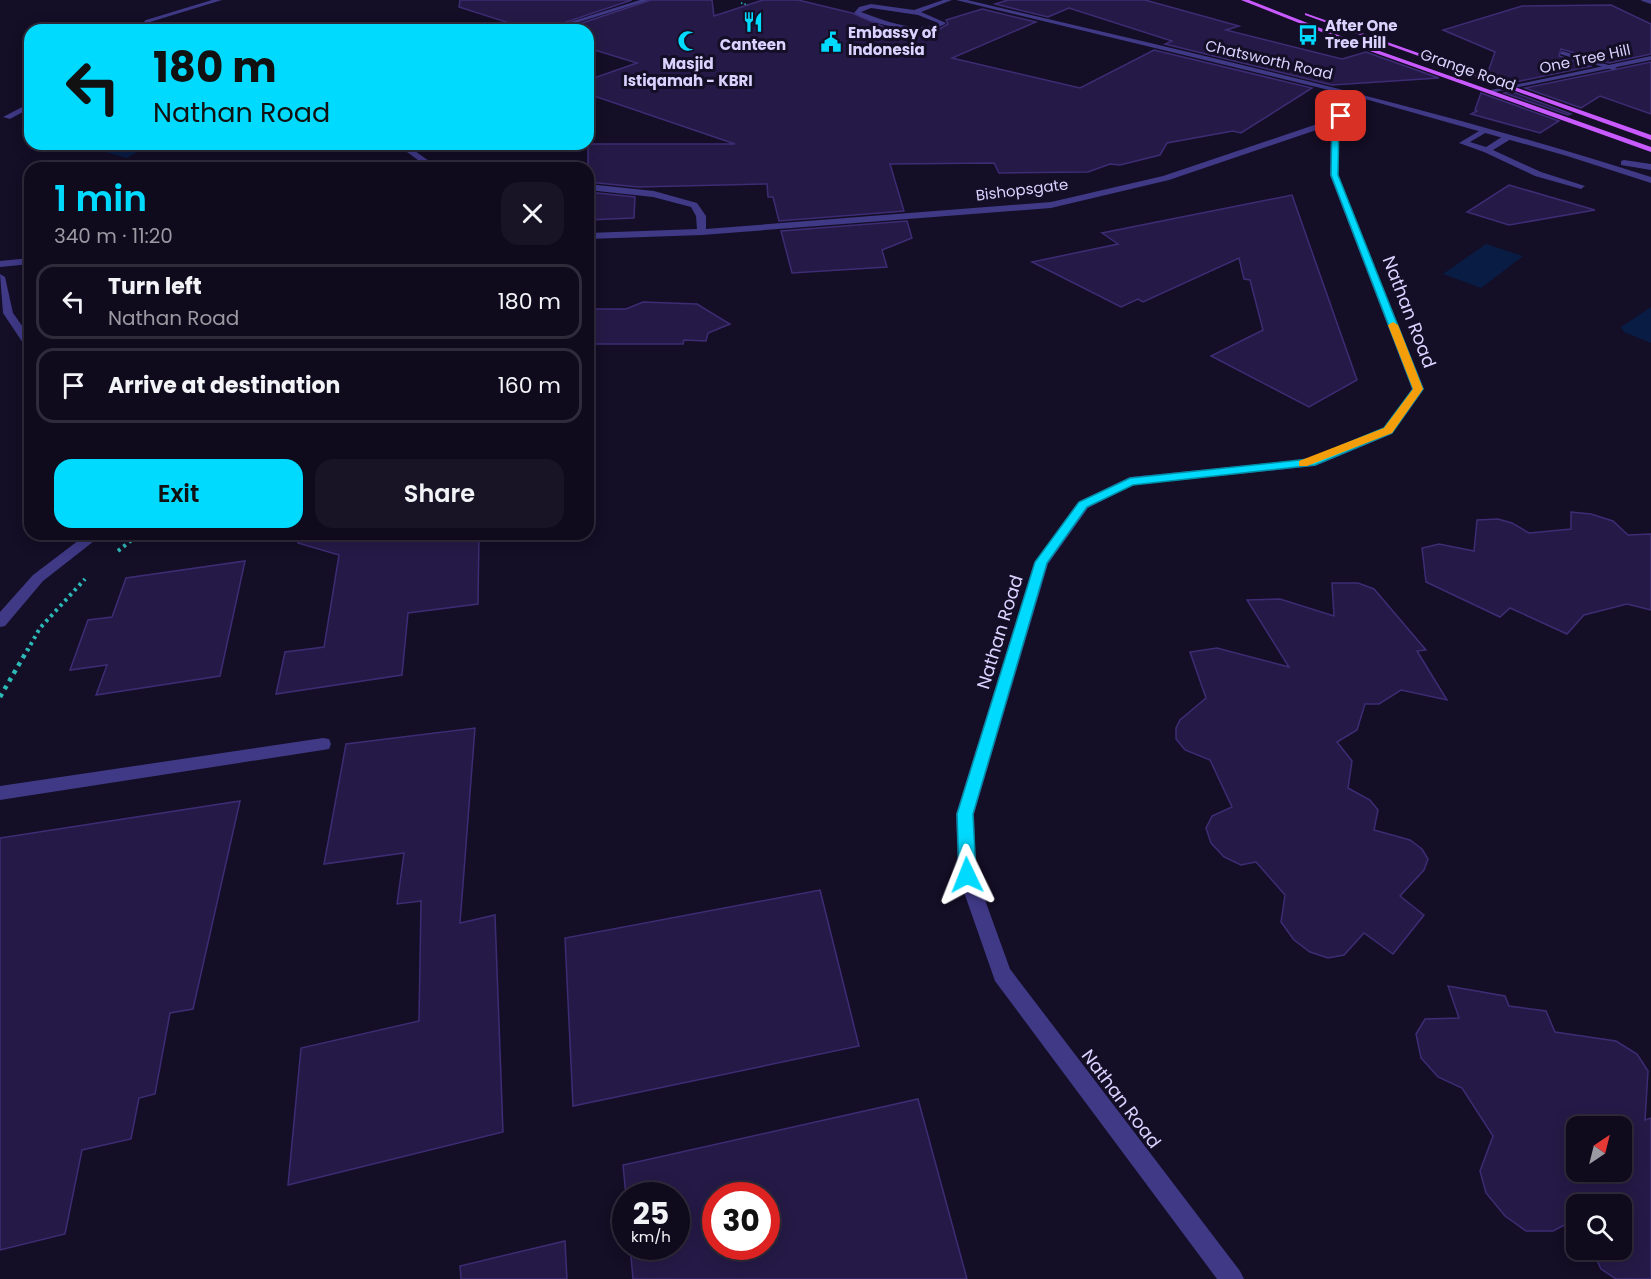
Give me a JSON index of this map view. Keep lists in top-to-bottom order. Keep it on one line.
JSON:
{"streets":{"main road":["Grange Road"],"street":["One Tree Hill","Chatsworth Road","Bishopsgate","Nathan Road"]},"crossings":[["One Tree Hill","Grange Road"],["Bishopsgate","Nathan Road"]],"places":{"restaurant":["Canteen"],"bus stop":["After One Tree Hill"],"mosque":["Masjid Istiqamah - KBRI"],"public building":["Embassy of Indonesia"]},"north":"top right","page":{"turn":["180 m","Nathan Road"],"heading":["1 min","340 m · 11:20"],"list":[{"name":"Turn left","note":"Nathan Road","value":"180 m"},{"name":"Arrive at destination","value":"160 m"}],"buttons":["Exit","Share"],"speed":"25 km/h","limit":"30"}}
